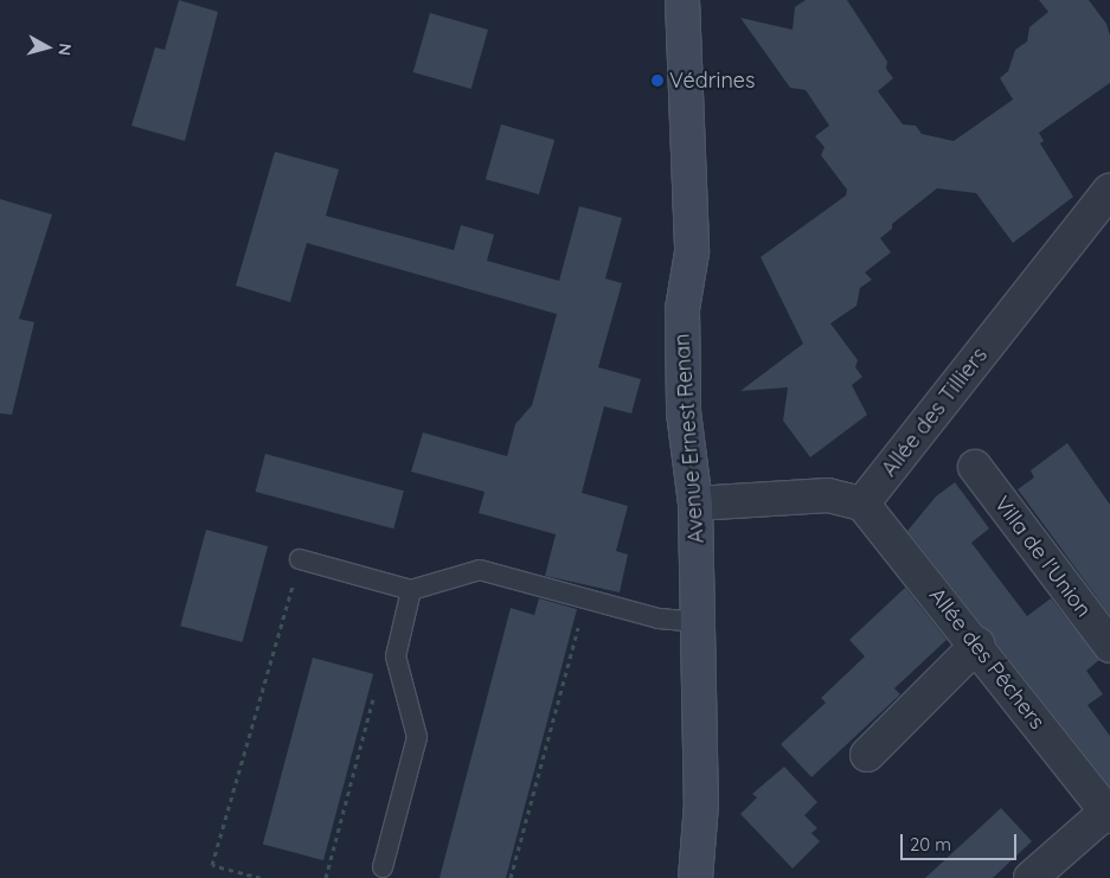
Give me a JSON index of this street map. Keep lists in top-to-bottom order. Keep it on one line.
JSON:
{"streets":{"street":["Allée des Tilliers","Avenue Ernest Renan","Villa de l'Union","Allée des Pêchers"]},"crossings":[["Allée des Tilliers","Allée des Pêchers"]],"places":["Védrines"],"scale_bar":"20 m","north":"right"}
